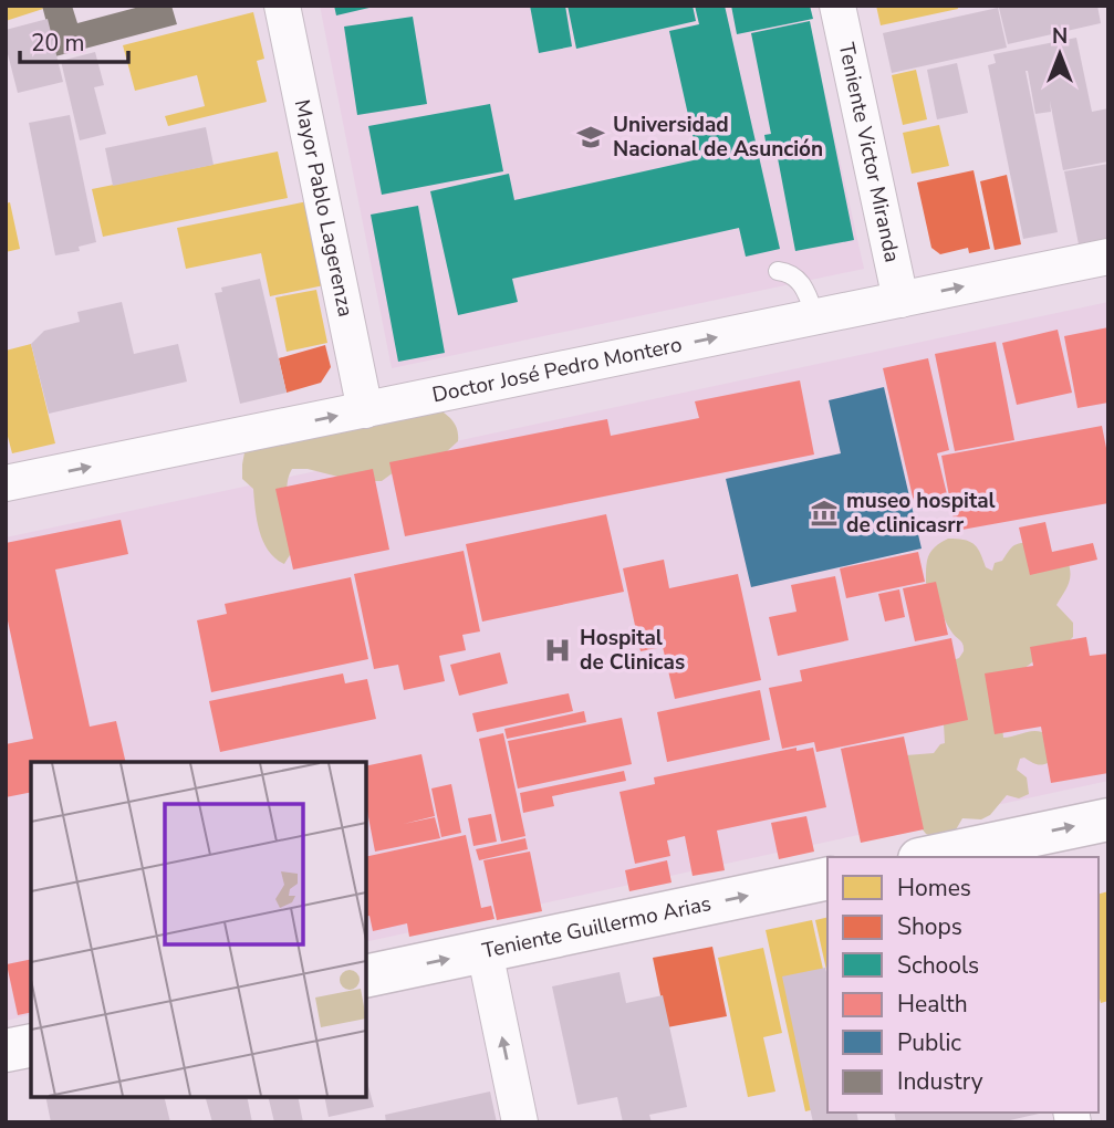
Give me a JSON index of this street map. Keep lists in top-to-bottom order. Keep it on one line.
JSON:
{"streets":{"street":["Teniente Victor Miranda","Mayor Pablo Lagerenza","Doctor José Pedro Montero","Teniente Guillermo Arias"]},"crossings":[["Teniente Victor Miranda","Doctor José Pedro Montero"],["Mayor Pablo Lagerenza","Doctor José Pedro Montero"]],"one_way":["Doctor José Pedro Montero","Teniente Guillermo Arias"],"places":{"school or university":["Universidad Nacional de Asunción"],"museum":["museo hospital de clinicasrr"],"hospital":["Hospital de Clinicas"]},"legend":["Homes","Shops","Schools","Health","Public","Industry"],"scale_bar":"20 m","north":"top"}
